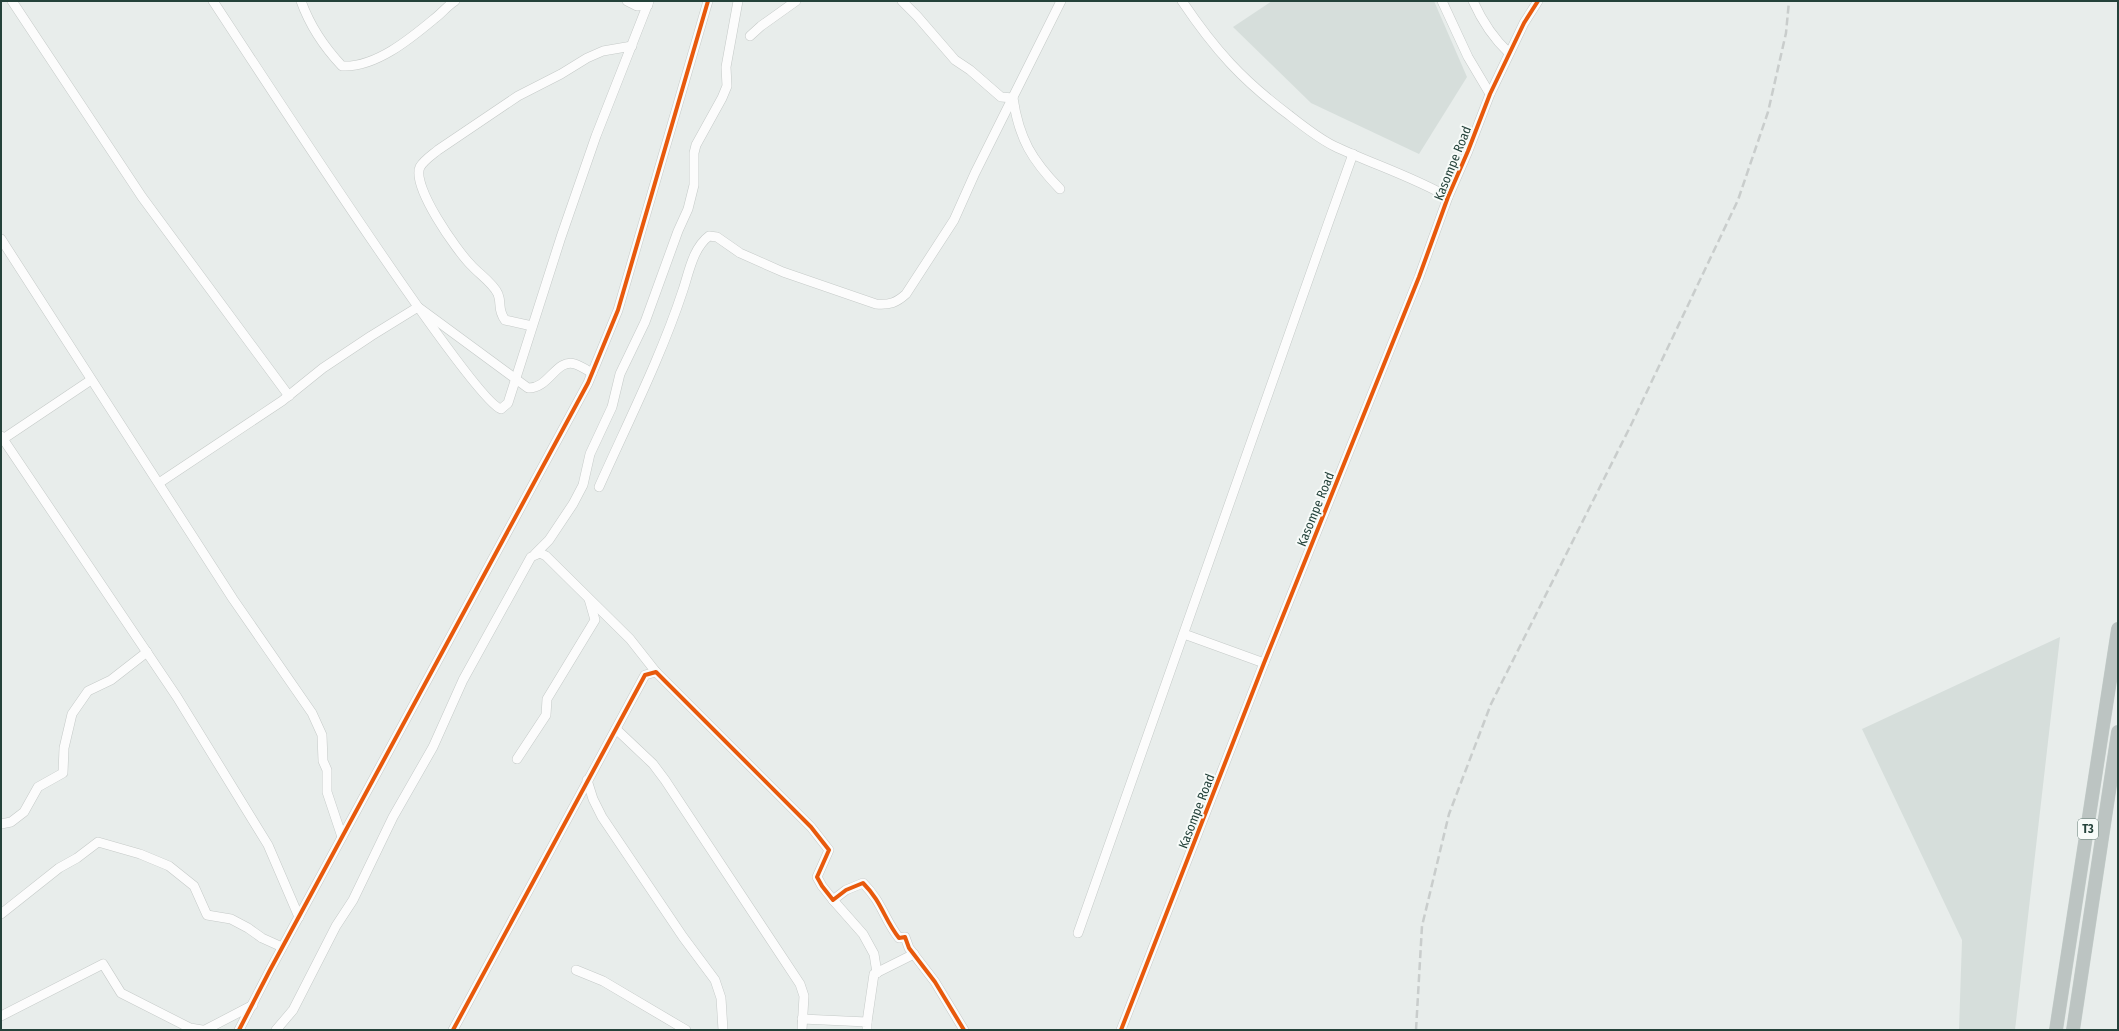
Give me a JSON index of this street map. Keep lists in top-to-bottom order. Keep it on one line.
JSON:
{"streets":{"highway":["T3"],"street":["Kasompe Road"]}}
